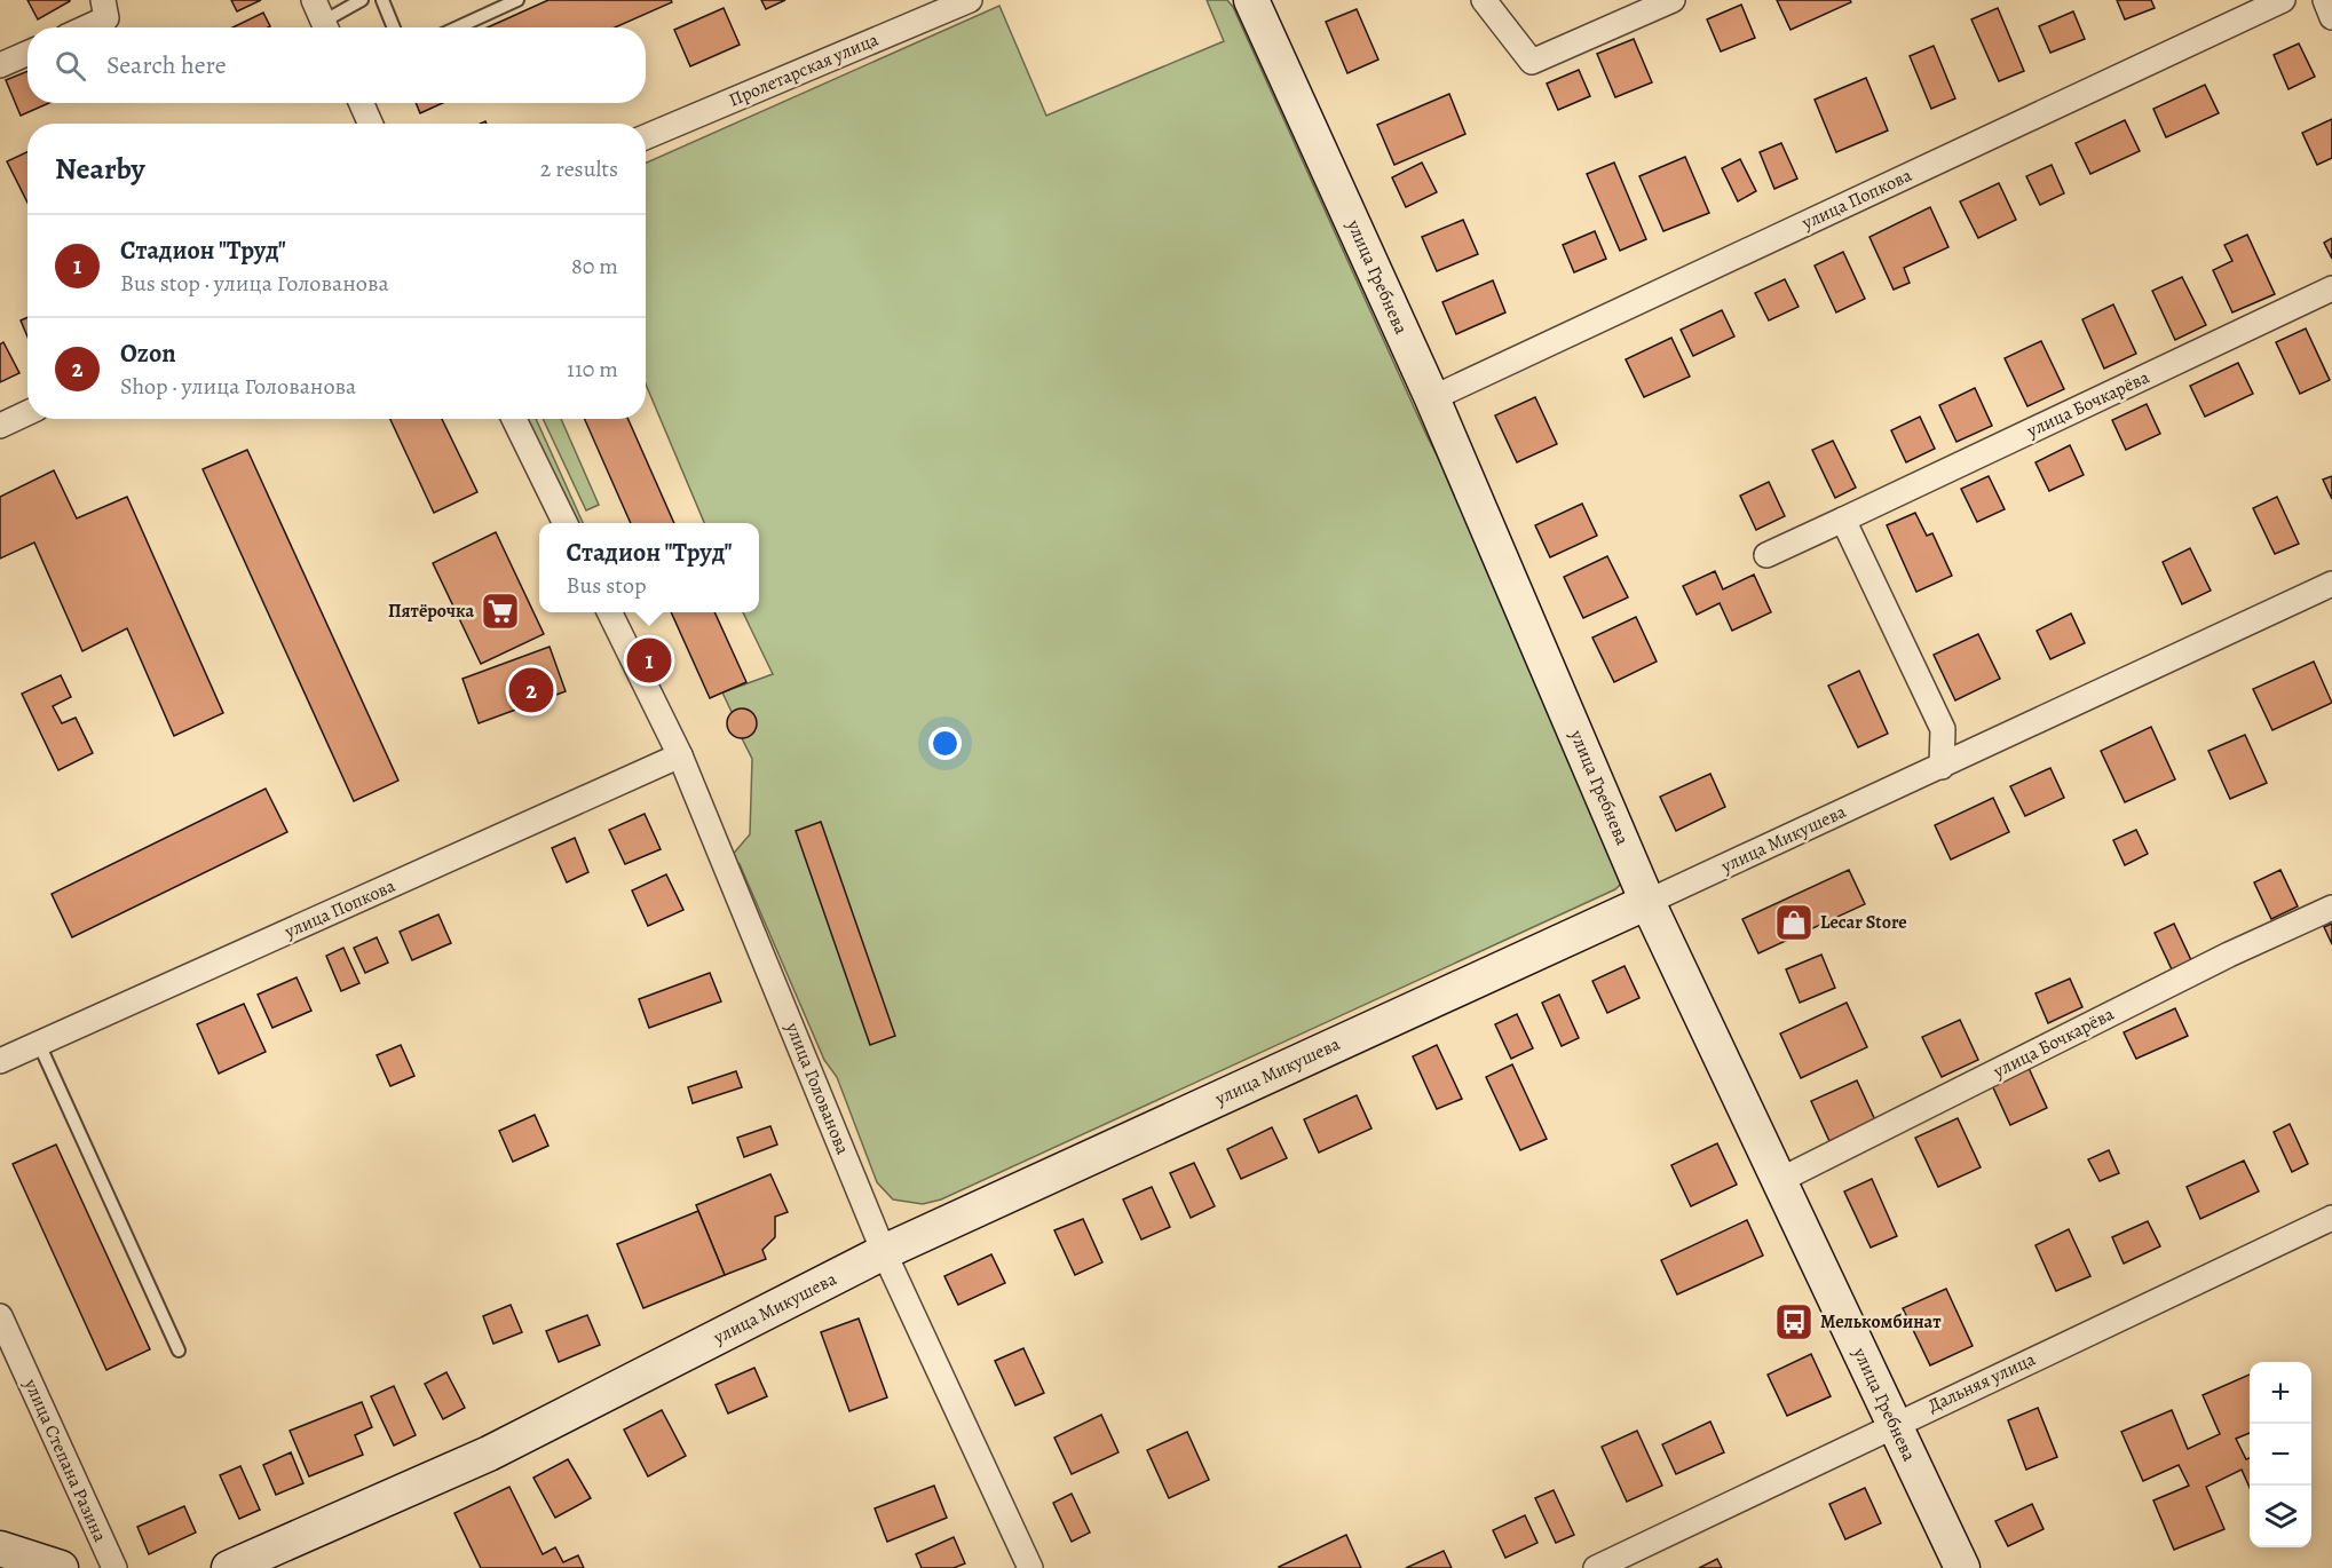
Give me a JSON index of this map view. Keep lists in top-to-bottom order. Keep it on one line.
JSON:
{"streets":{"street":["Пролетарская улица","улица Попкова","улица Гребнева","улица Бочкарёва","улица Микушева","улица Голованова","Дальняя улица","улица Степана Разина"]},"crossings":[["улица Попкова","улица Гребнева"],["улица Попкова","улица Голованова"],["улица Гребнева","улица Бочкарёва"],["улица Гребнева","улица Микушева"],["улица Гребнева","Дальняя улица"],["улица Микушева","улица Голованова"]],"places":{"supermarket":["Пятёрочка"],"shop":["Lecar Store"],"bus stop":["Мелькомбинат"]},"page":{"search":"Search here","heading":["Nearby","2 results"],"list":[{"mark":"1","name":"Стадион \"Труд\"","note":"Bus stop · улица Голованова","value":"80 m"},{"mark":"2","name":"Ozon","note":"Shop · улица Голованова","value":"110 m"}],"popup":["Стадион \"Труд\"","Bus stop"],"pins":["1","2"],"map_buttons":["+","−"]}}
